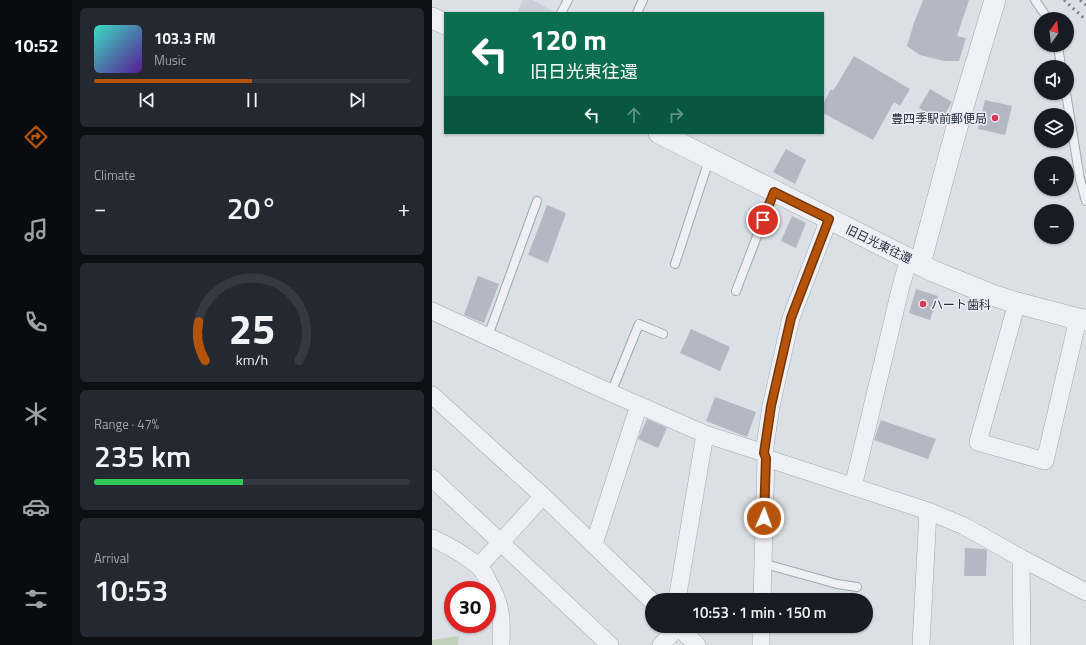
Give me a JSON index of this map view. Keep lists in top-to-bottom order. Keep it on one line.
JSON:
{"streets":{"street":["旧日光東往還"]},"places":["豊四季駅前郵便局","ハート歯科"],"north":"top","page":{"tabs":"10:52","map_buttons":["+","−"],"turn":["120 m","旧日光東往還"],"song":["103.3 FM","Music"],"tile":["Climate",["Range · 47%","235 km"],["Arrival","10:53"]],"heat":["−","20°","+"],"limit":"30","trip":"10:53 · 1 min · 150 m","gauge":["25","km/h"]}}
